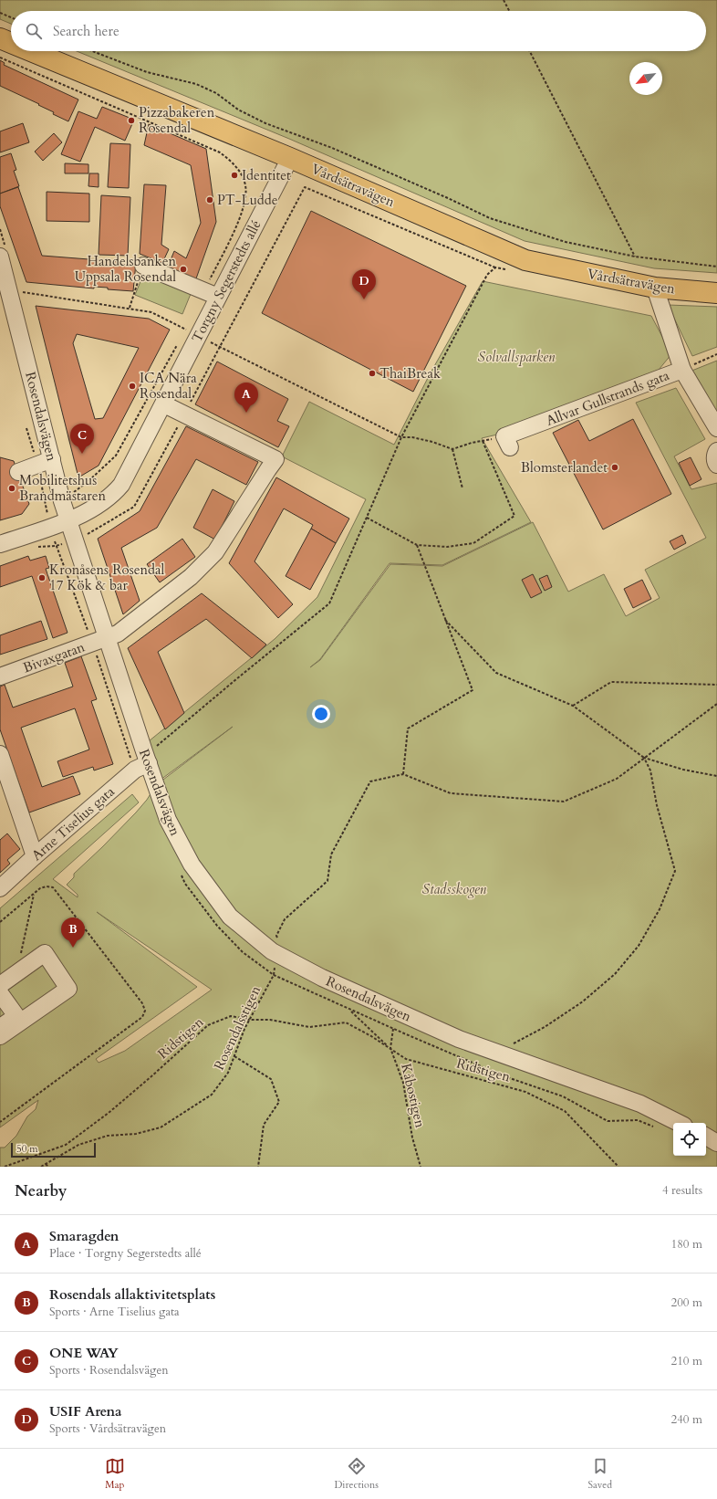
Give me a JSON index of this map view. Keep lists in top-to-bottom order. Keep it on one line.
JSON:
{"streets":{"main road":["Vårdsätravägen"],"street":["Torgny Segerstedts allé","Allvar Gullstrands gata","Rosendalsvägen","Bivaxgatan","Arne Tiselius gata"],"path":["Rosendalsstigen","Ridstigen","Kåbostigen"]},"crossings":[["Vårdsätravägen","Torgny Segerstedts allé"],["Vårdsätravägen","Allvar Gullstrands gata"],["Torgny Segerstedts allé","Rosendalsvägen"],["Rosendalsvägen","Bivaxgatan"],["Rosendalsvägen","Arne Tiselius gata"],["Rosendalsvägen","Rosendalsstigen"],["Rosendalsstigen","Ridstigen"],["Ridstigen","Kåbostigen"]],"parks":["Solvallsparken","Stadsskogen"],"places":["Pizzabakeren Rosendal","Identitet","PT-Ludde","Handelsbanken Uppsala Rosendal","ThaiBreak","ICA Nära Rosendal","Blomsterlandet","Mobilitetshus Brandmästaren","Kronåsens Rosendal 17 Kök & bar"],"scale_bar":"50 m","north":"bottom left","page":{"search":"Search here","pins":["D","A","C","B"],"scale":"50 m","heading":["Nearby","4 results"],"list":[{"mark":"A","name":"Smaragden","note":"Place · Torgny Segerstedts allé","value":"180 m"},{"mark":"B","name":"Rosendals allaktivitetsplats","note":"Sports · Arne Tiselius gata","value":"200 m"},{"mark":"C","name":"ONE WAY","note":"Sports · Rosendalsvägen","value":"210 m"},{"mark":"D","name":"USIF Arena","note":"Sports · Vårdsätravägen","value":"240 m"}],"nav":["Map","Directions","Saved"]}}
